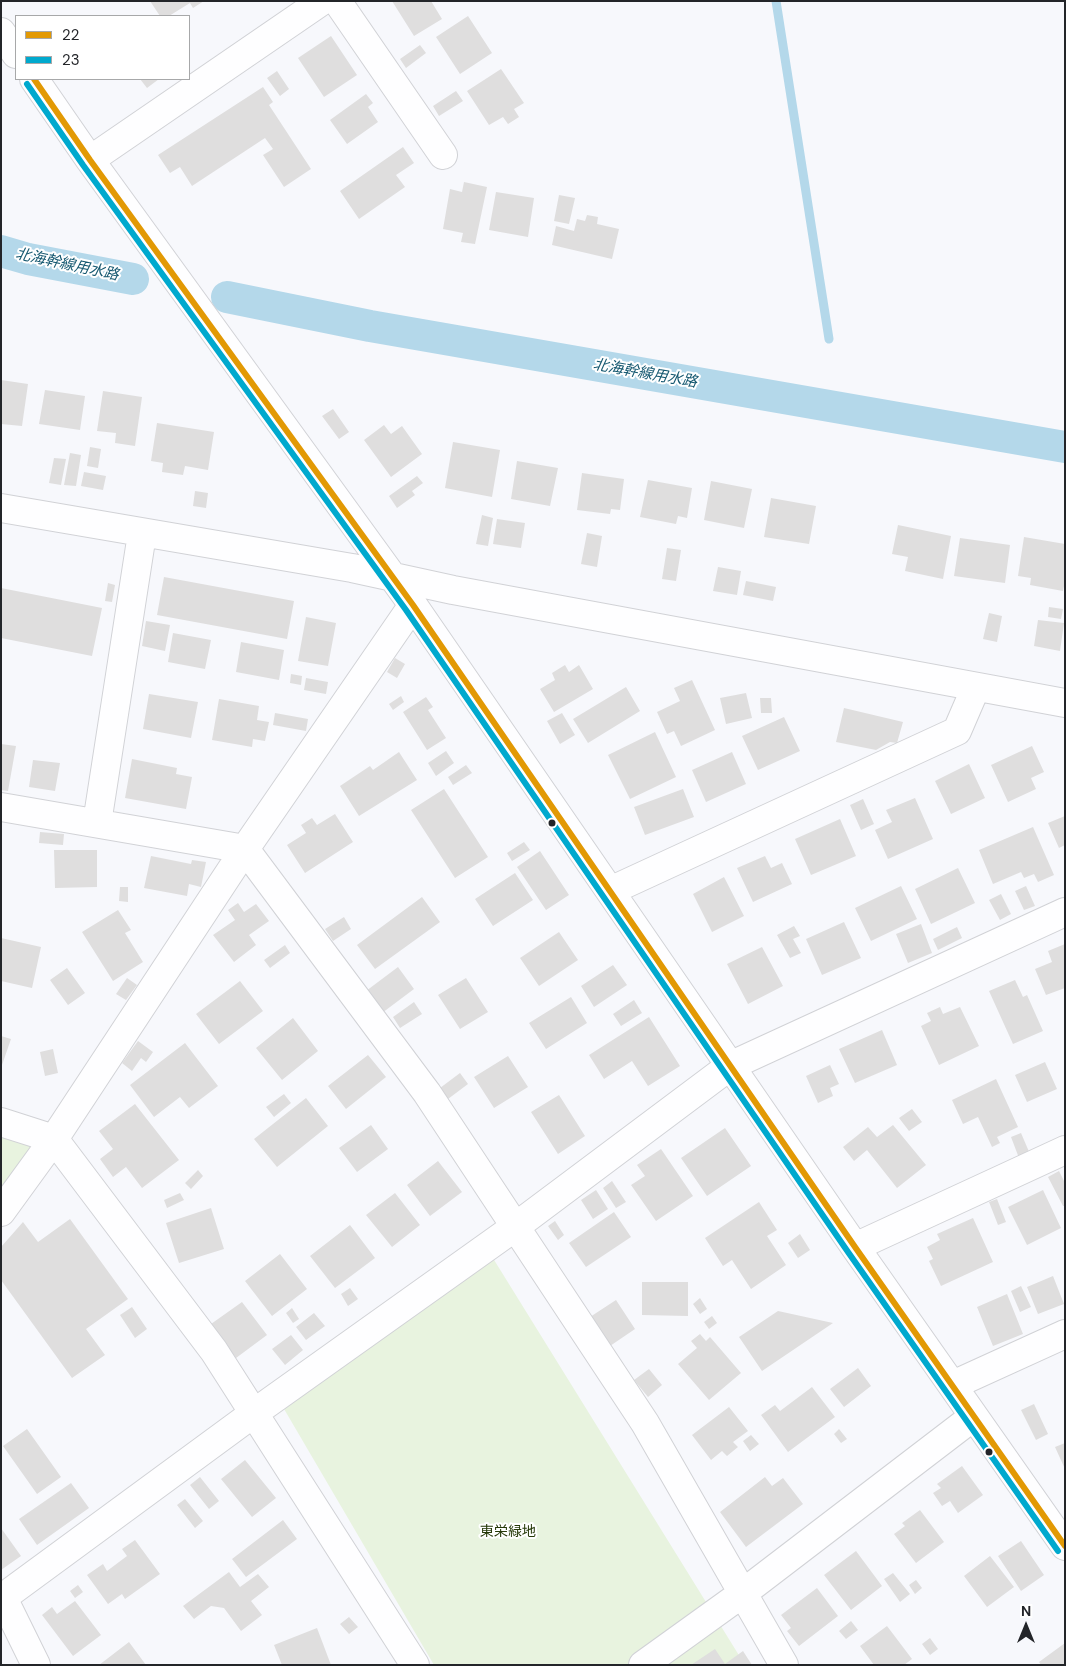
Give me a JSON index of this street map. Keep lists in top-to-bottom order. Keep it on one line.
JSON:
{"water":["北海幹線用水路"],"parks":["東栄緑地"],"lines":["transit line 22","transit line 23"],"legend":["22","23"],"north":"top"}
